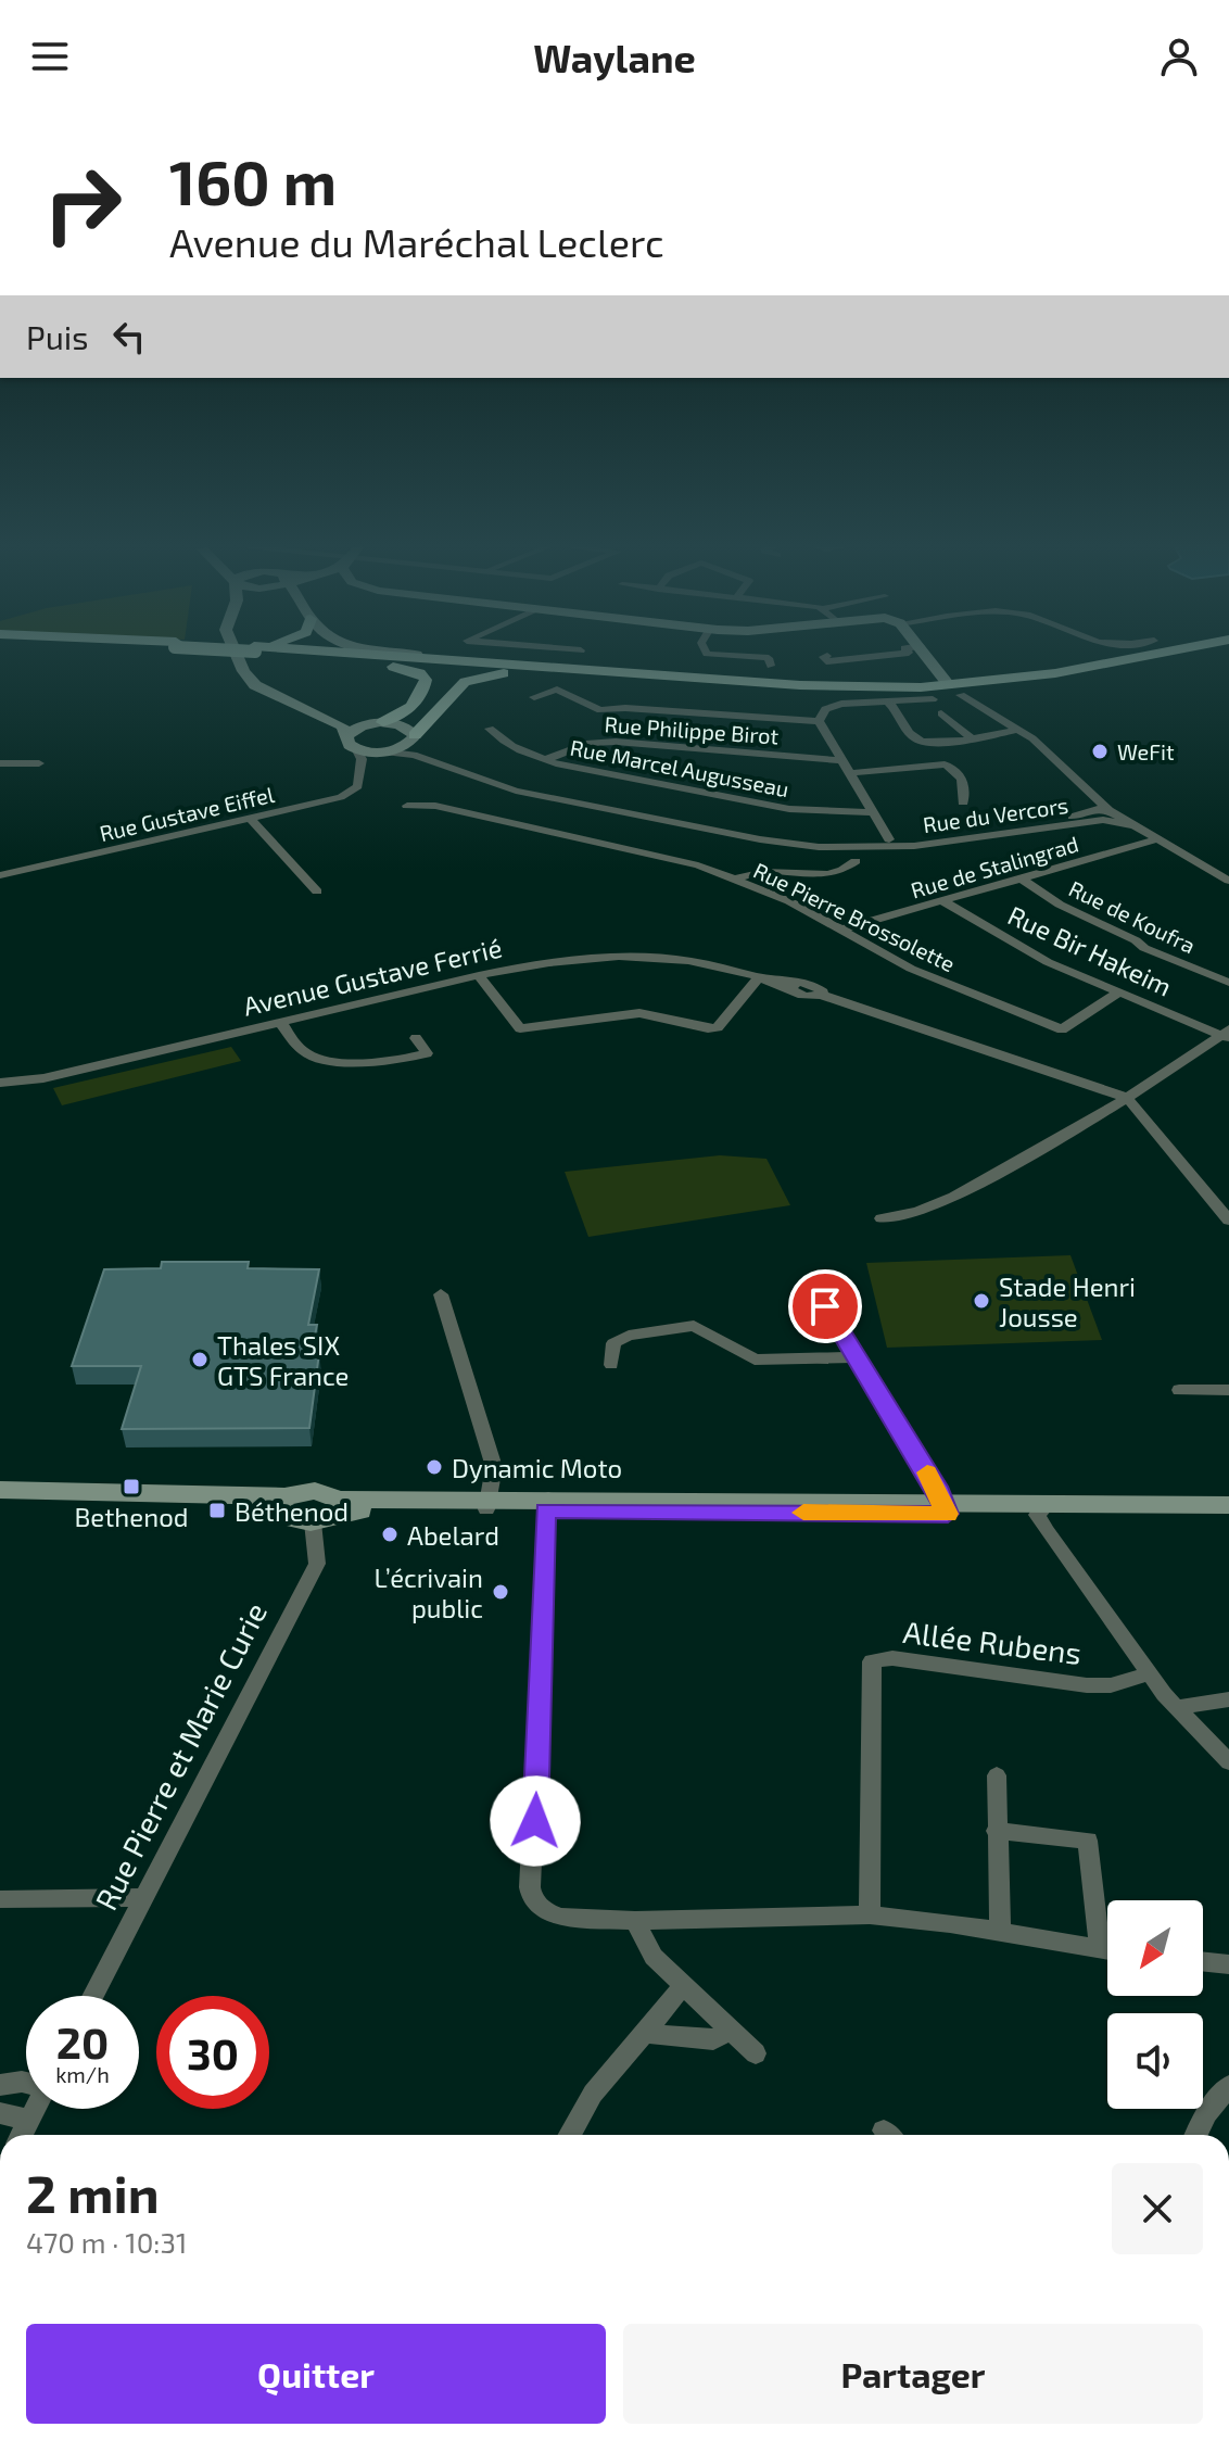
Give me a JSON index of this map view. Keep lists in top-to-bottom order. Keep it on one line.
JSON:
{"streets":{"street":["Rue Philippe Birot","Rue Marcel Augusseau","Rue Gustave Eiffel","Rue du Vercors","Rue de Stalingrad","Rue Pierre Brossolette","Rue de Koufra","Rue Bir Hakeim","Avenue Gustave Ferrié","Allée Rubens","Rue Pierre et Marie Curie"]},"crossings":[["Rue Philippe Birot","Rue Marcel Augusseau"],["Rue Gustave Eiffel","Rue du Vercors"],["Rue de Stalingrad","Rue Pierre Brossolette"],["Rue de Stalingrad","Rue de Koufra"],["Rue de Stalingrad","Rue Bir Hakeim"],["Rue Pierre Brossolette","Rue Bir Hakeim"]],"places":{"other":["WeFit","Stade Henri Jousse","Thales SIX GTS France","Dynamic Moto","Abelard","L’écrivain public"],"transit":["Bethenod","Béthenod"]},"north":"bottom left","page":{"header":"Waylane","turn":["160 m","Avenue du Maréchal Leclerc"],"then":"Puis","speed":"20 km/h","limit":"30","heading":["2 min","470 m · 10:31"],"buttons":["Quitter","Partager"]}}
